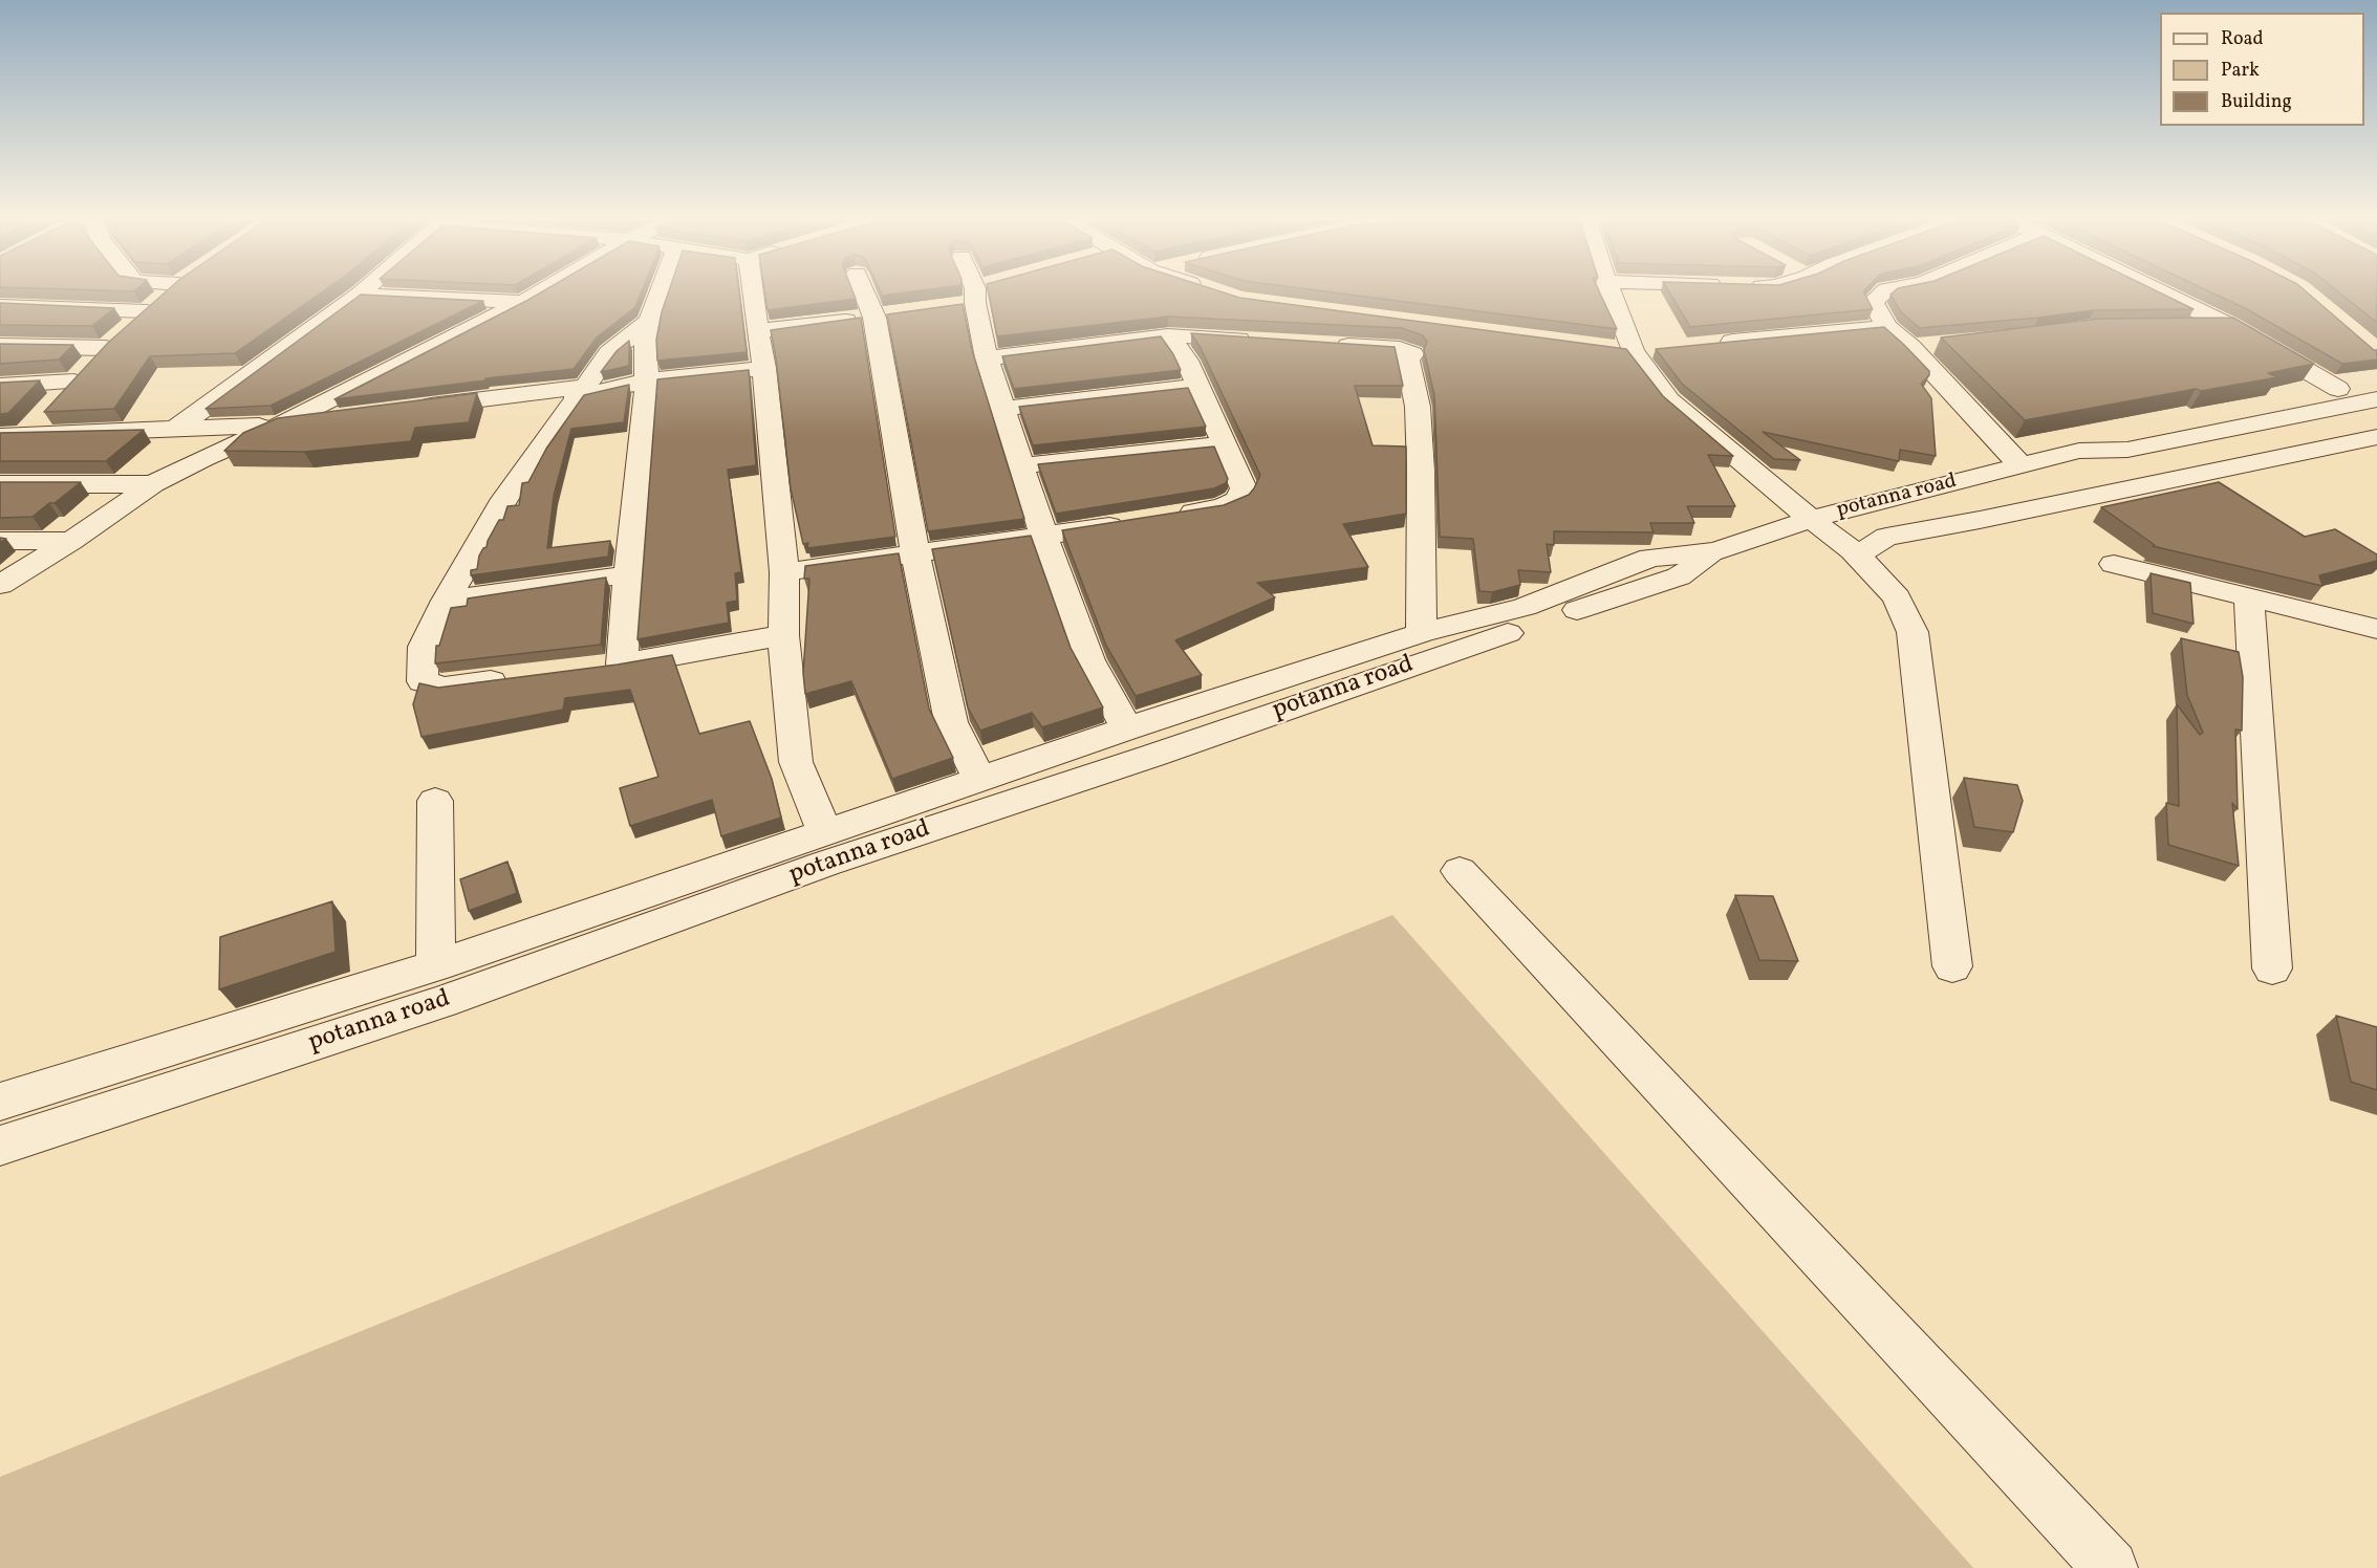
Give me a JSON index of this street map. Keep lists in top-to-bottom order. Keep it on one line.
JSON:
{"streets":{"street":["potanna road"]},"legend":["Road","Park","Building"]}
